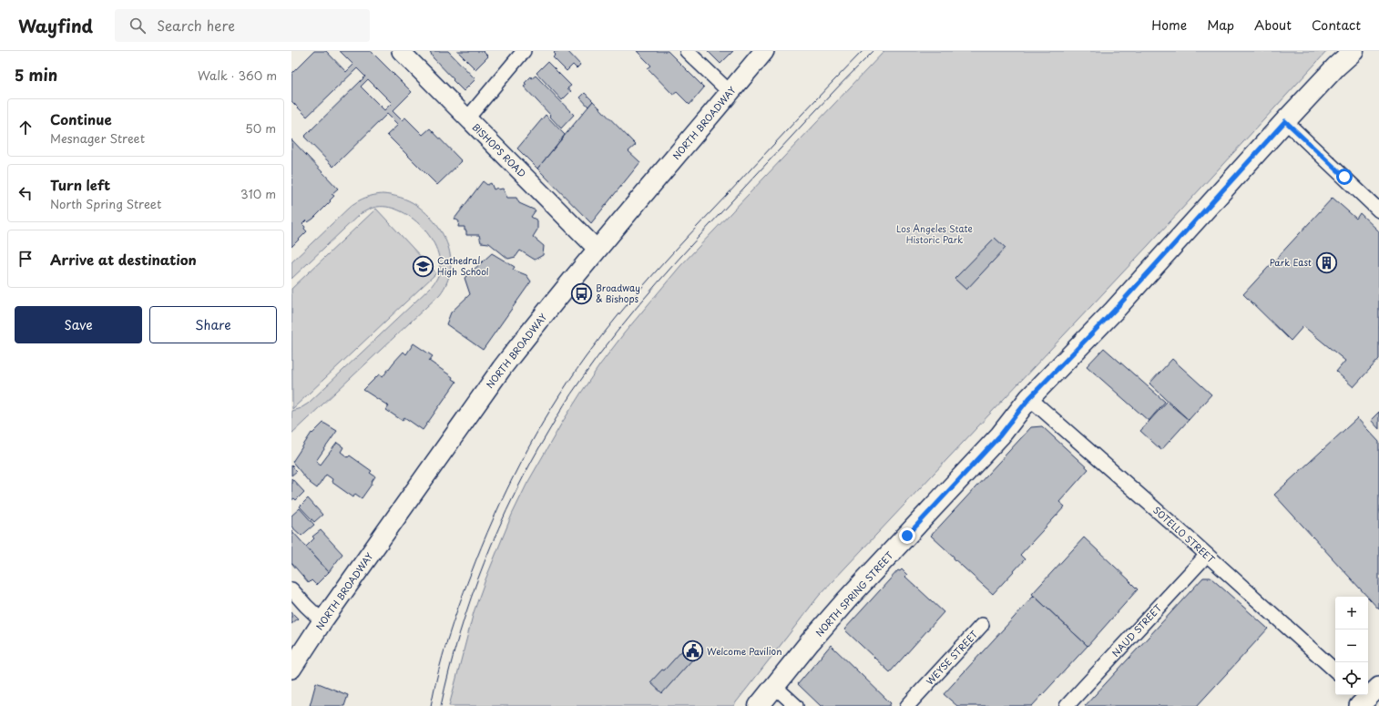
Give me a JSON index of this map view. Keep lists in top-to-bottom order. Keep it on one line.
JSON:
{"streets":{"main road":["NORTH BROADWAY","NORTH SPRING STREET"],"street":["BISHOPS ROAD","SOTELLO STREET","NAUD STREET","WEYSE STREET"]},"crossings":[["NORTH BROADWAY","BISHOPS ROAD"],["SOTELLO STREET","NORTH SPRING STREET"],["SOTELLO STREET","NAUD STREET"]],"parks":["Los Angeles State Historic Park"],"places":{"building":["Park East"],"school or university":["Cathedral High School"],"bus stop":["Broadway & Bishops"],"public building":["Welcome Pavilion"]},"page":{"header":"Wayfind","search":"Search here","nav":["Home","Map","About","Contact"],"heading":["5 min","Walk · 360 m"],"list":[["Continue","Mesnager Street","50 m"],["Turn left","North Spring Street","310 m"],"Arrive at destination"],"buttons":["Save","Share"],"map_buttons":["+","−"]}}
